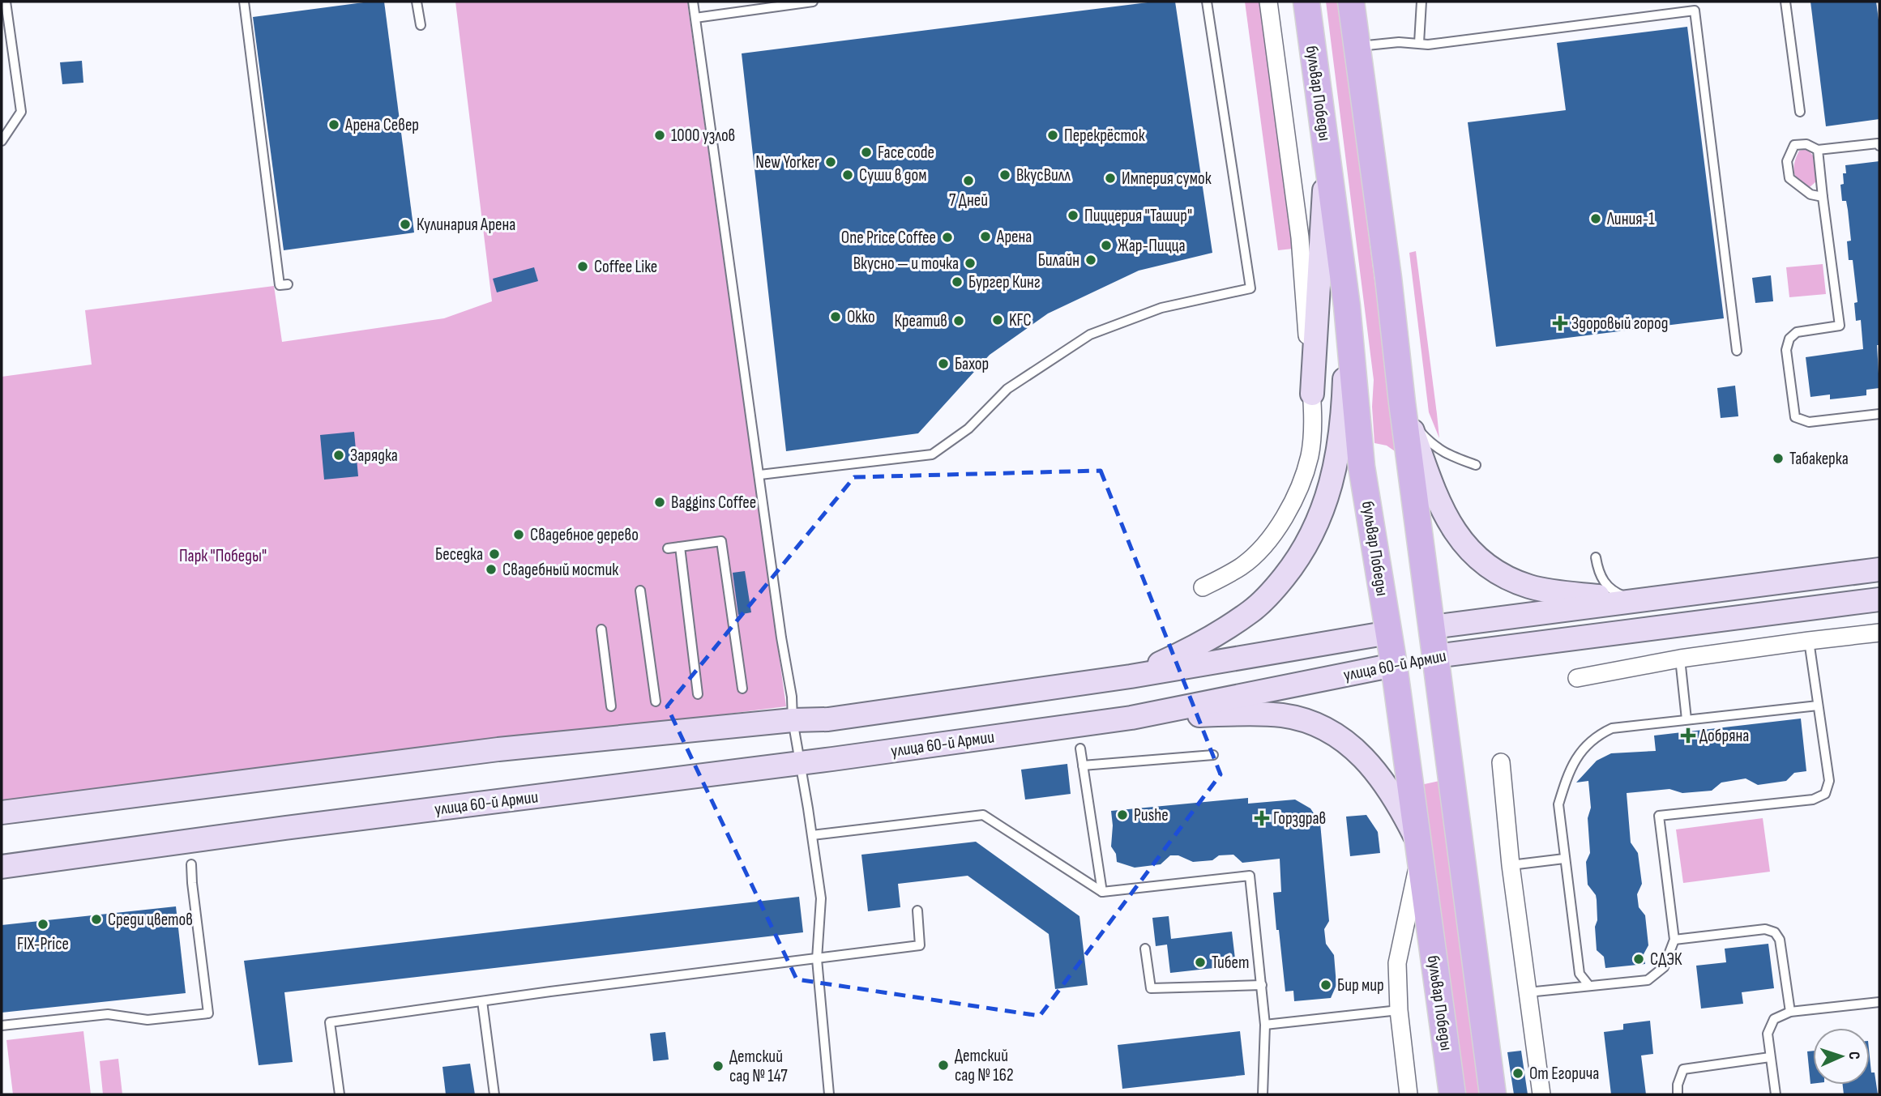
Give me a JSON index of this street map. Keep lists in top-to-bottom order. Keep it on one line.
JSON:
{"streets":{"main road":["бульвар Победы","улица 60-й Армии"]},"crossings":[["бульвар Победы","улица 60-й Армии"]],"parks":["Парк \"Победы\""],"places":{"other":["Арена Север","1000 узлов","Перекрёсток","Face code","New Yorker","Суши в дом","ВкусВилл","Империя сумок","7 Дней","Пиццерия \"Ташир\"","Линия-1","Кулинария Арена","Арена","One Price Coffee","Жар-Пицца","Билайн","Вкусно — и точка","Coffee Like","Бургер Кинг","Okko","KFC","Креатив","Бахор","Зарядка","Табакерка","Baggins Coffee","Свадебное дерево","Беседка","Свадебный мостик","Pushe","Среди цветов","FIX-Price","СДЭК","Тибет","Бир мир","Детский сад № 162","Детский сад № 147","От Егорича"],"health":["Здоровый город","Добряна","Горздрав"]},"north":"right"}
